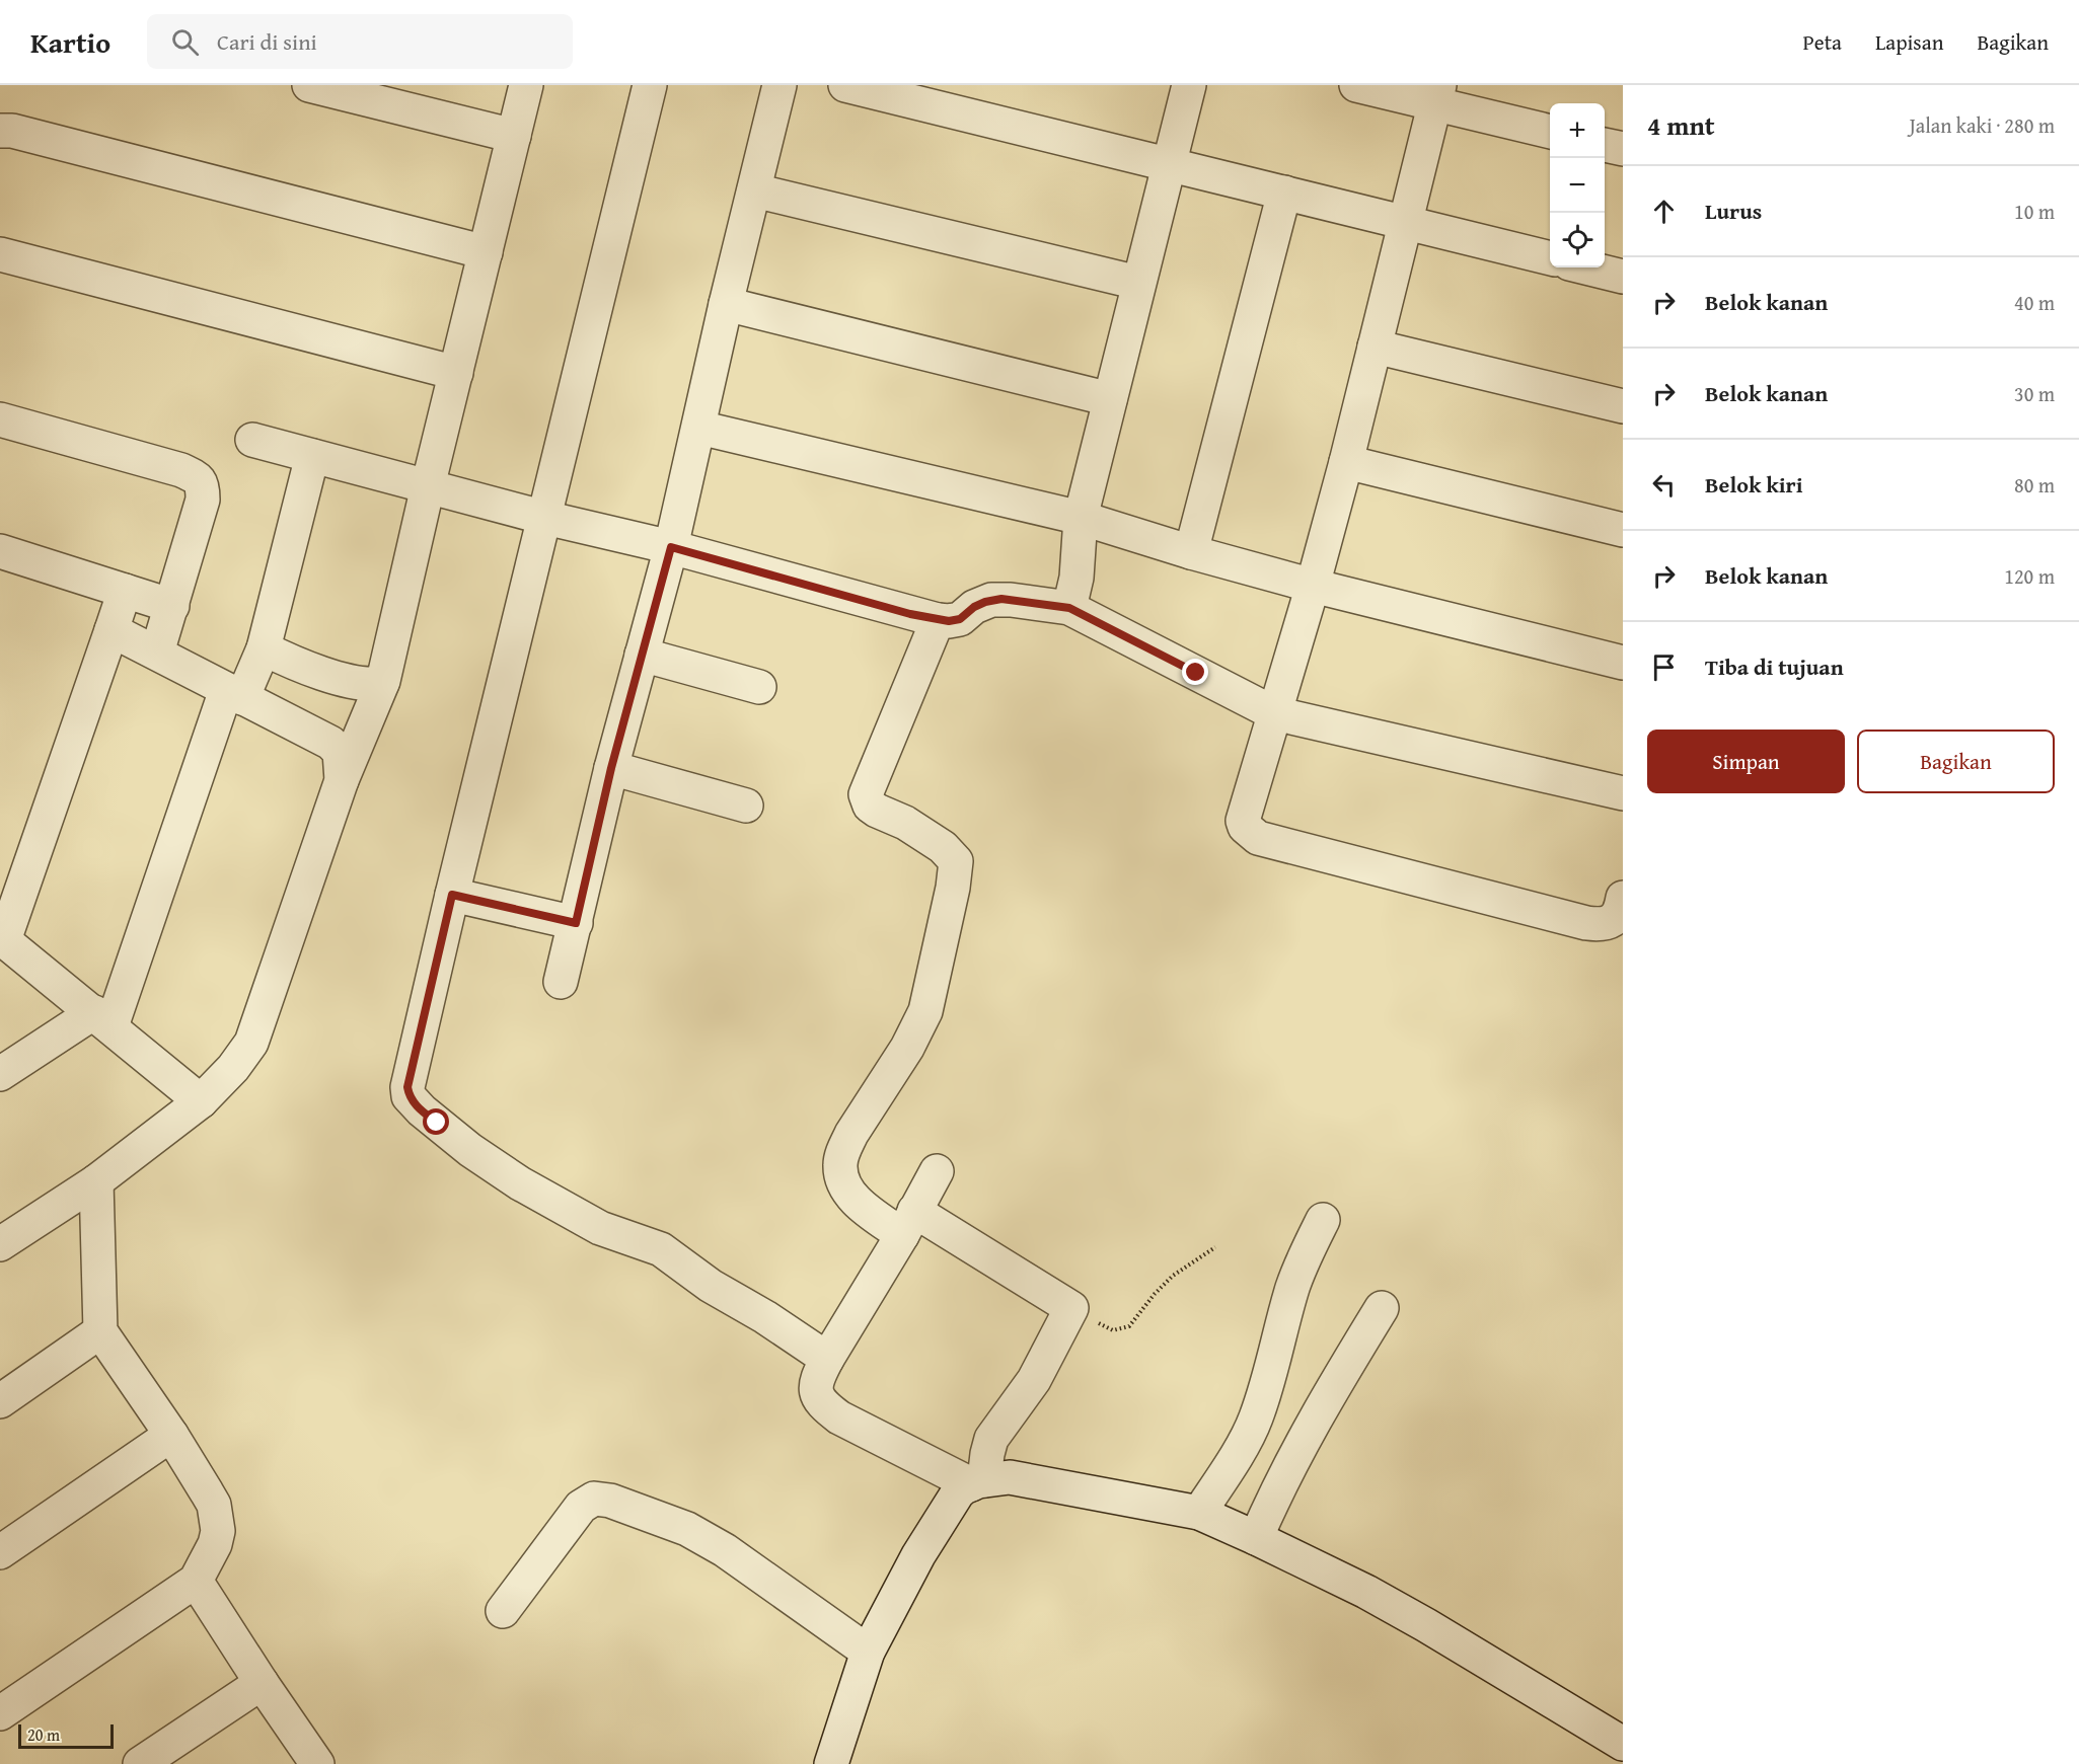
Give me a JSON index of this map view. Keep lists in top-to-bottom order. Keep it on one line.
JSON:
{"scale_bar":"20 m","page":{"header":"Kartio","search":"Cari di sini","nav":["Peta","Lapisan","Bagikan"],"heading":["4 mnt","Jalan kaki · 280 m"],"map_buttons":["+","−"],"list":[["Lurus","10 m"],["Belok kanan","40 m"],["Belok kanan","30 m"],["Belok kiri","80 m"],["Belok kanan","120 m"],"Tiba di tujuan"],"buttons":["Simpan","Bagikan"],"scale":"20 m"}}
